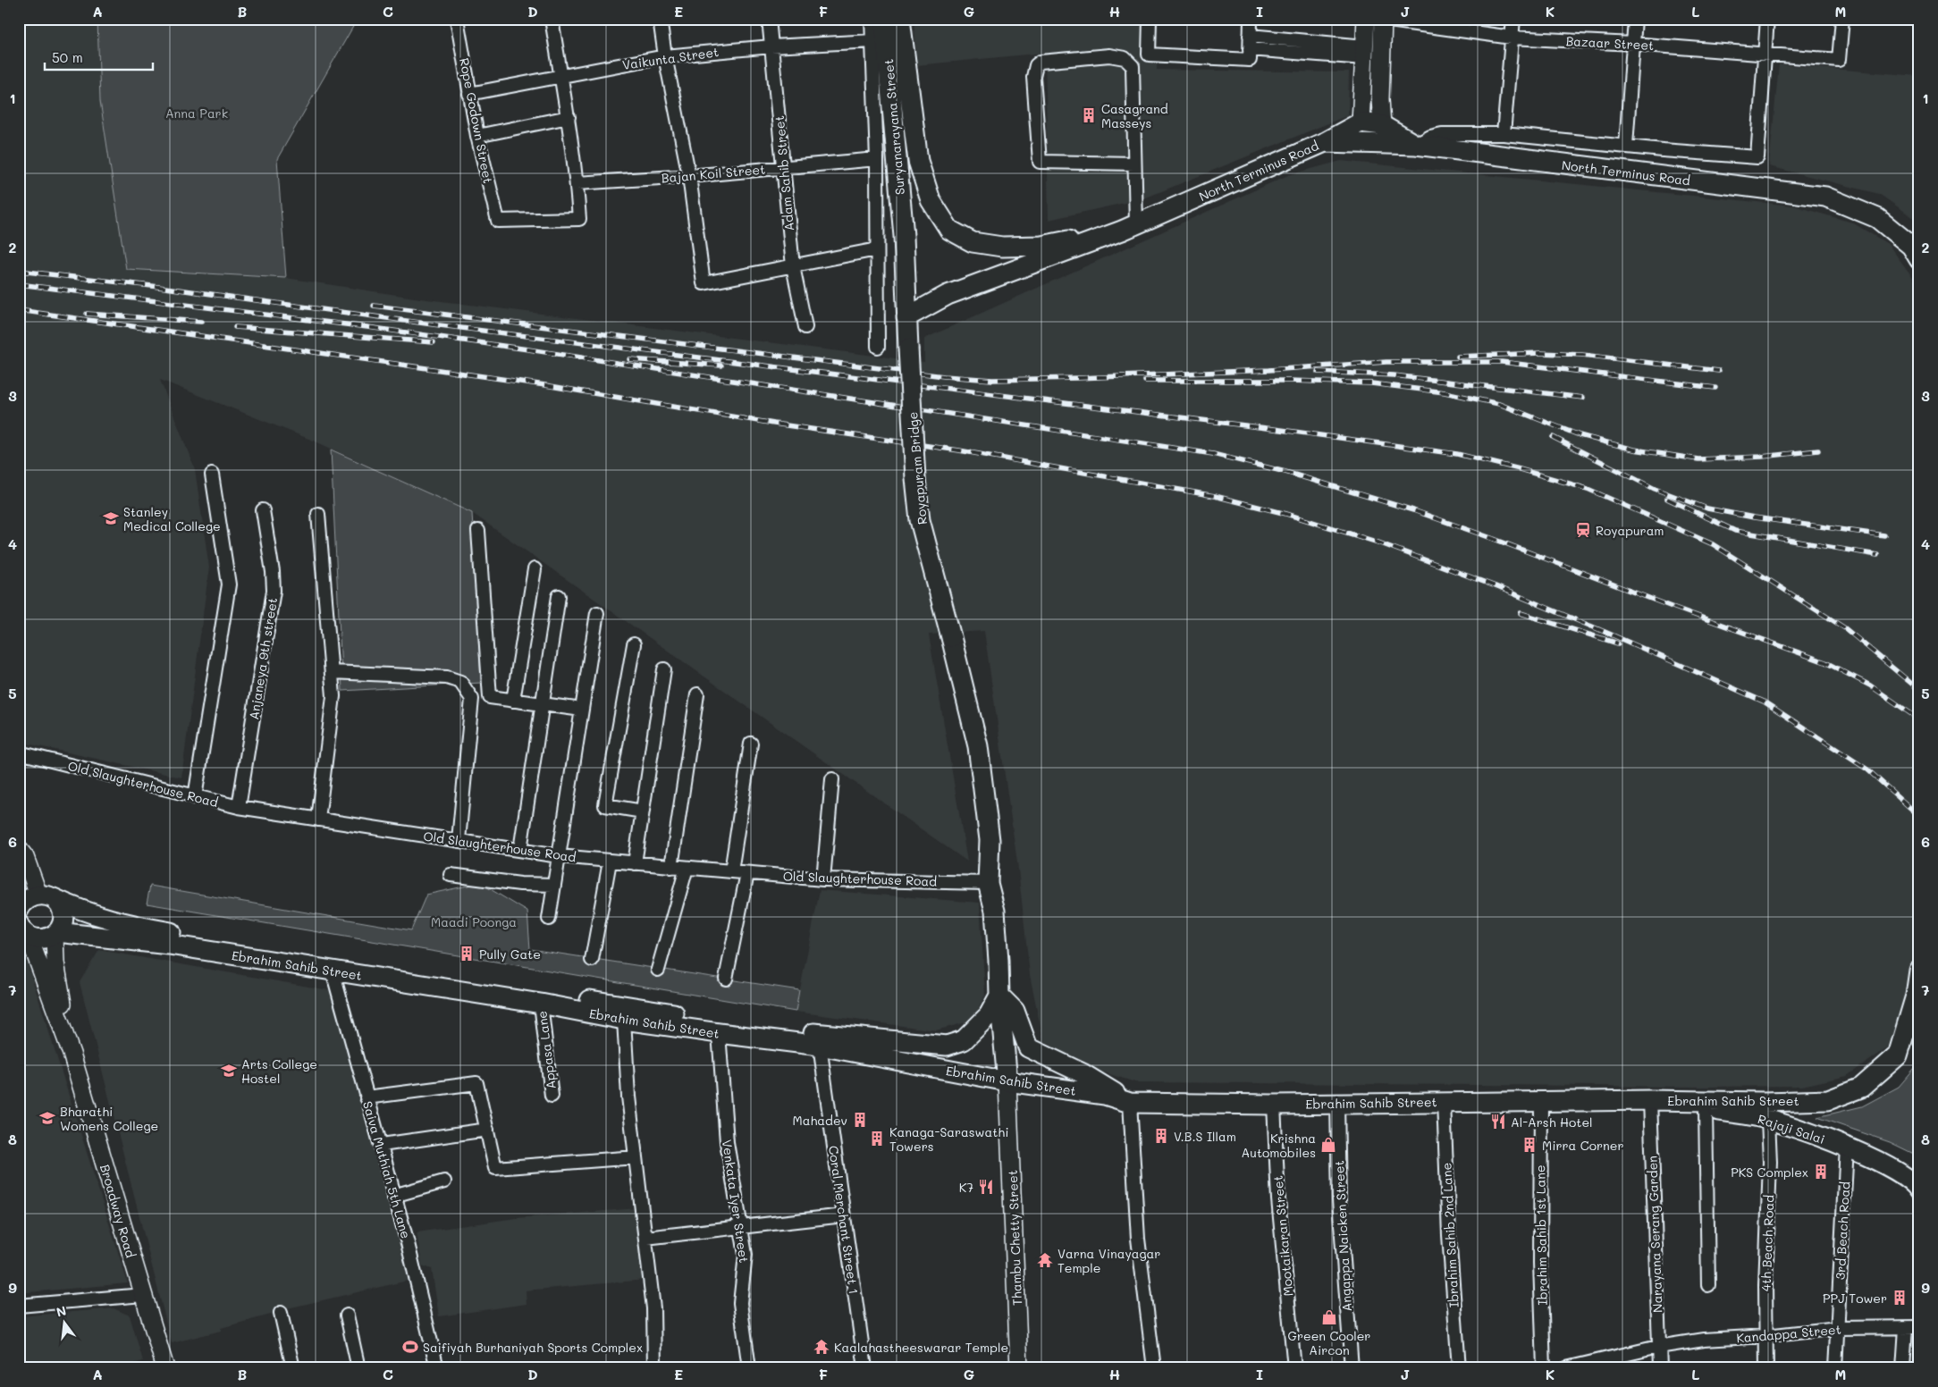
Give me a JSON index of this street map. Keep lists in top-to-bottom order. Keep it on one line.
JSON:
{"streets":{"main road":["Suryanarayana Street","North Terminus Road","Royapuram Bridge","Ebrahim Sahib Street","Rajaji Salai","Broadway Road","Thambu Chetty Street"],"street":["Bazaar Street","Vaikunta Street","Rope Godown Street","Bajan Koil Street","Adam Sahib Street","Anjaneya 9th street","Old Slaughterhouse Road","Appasa Lane","Saiva Muthiah 5th Lane","Venkata Iyer Street","Coral Merchant Street 1","3rd Beach Road","Narayana Serang Garden","Ibrahim Sahib 2nd Lane","Ibrahim Sahib 1st Lane","Mootaikaran Street","Angappa Naicken Street","4th Beach Road","Kandappa Street"]},"crossings":[["Vaikunta Street","Rope Godown Street"],["Vaikunta Street","Adam Sahib Street"],["Rope Godown Street","Bajan Koil Street"],["Suryanarayana Street","North Terminus Road"],["Suryanarayana Street","Royapuram Bridge"],["North Terminus Road","Royapuram Bridge"],["Bajan Koil Street","Adam Sahib Street"],["Royapuram Bridge","Old Slaughterhouse Road"],["Royapuram Bridge","Ebrahim Sahib Street"],["Royapuram Bridge","Thambu Chetty Street"],["Anjaneya 9th street","Old Slaughterhouse Road"],["Ebrahim Sahib Street","Appasa Lane"],["Ebrahim Sahib Street","Rajaji Salai"],["Ebrahim Sahib Street","Saiva Muthiah 5th Lane"],["Ebrahim Sahib Street","Venkata Iyer Street"],["Ebrahim Sahib Street","Broadway Road"],["Ebrahim Sahib Street","Coral Merchant Street 1"],["Ebrahim Sahib Street","Narayana Serang Garden"],["Ebrahim Sahib Street","Ibrahim Sahib 2nd Lane"],["Ebrahim Sahib Street","Ibrahim Sahib 1st Lane"],["Ebrahim Sahib Street","Mootaikaran Street"],["Ebrahim Sahib Street","Angappa Naicken Street"],["Ebrahim Sahib Street","Thambu Chetty Street"],["Rajaji Salai","3rd Beach Road"],["Rajaji Salai","Narayana Serang Garden"],["Rajaji Salai","4th Beach Road"],["3rd Beach Road","Kandappa Street"],["Narayana Serang Garden","Kandappa Street"],["4th Beach Road","Kandappa Street"]],"parks":["Anna Park","Maadi Poonga"],"places":{"building":["Casagrand Masseys","Pully Gate","Mahadev","V.B.S Illam","Kanaga-Saraswathi Towers","Mirra Corner","PKS Complex","PPJ Tower"],"school or university":["Stanley Medical College","Arts College Hostel","Bharathi Womens College"],"station":["Royapuram"],"restaurant":["Al-Arsh Hotel","K7"],"shop":["Krishna Automobiles","Green Cooler Aircon"],"temple":["Varna Vinayagar Temple","Kaalahastheeswarar Temple"],"sports":["Saifiyah Burhaniyah Sports Complex"]},"scale_bar":"50 m","north":"top","grid":{"columns":["A","B","C","D","E","F","G","H","I","J","K","L","M"],"rows":["1","2","3","4","5","6","7","8","9"]}}
